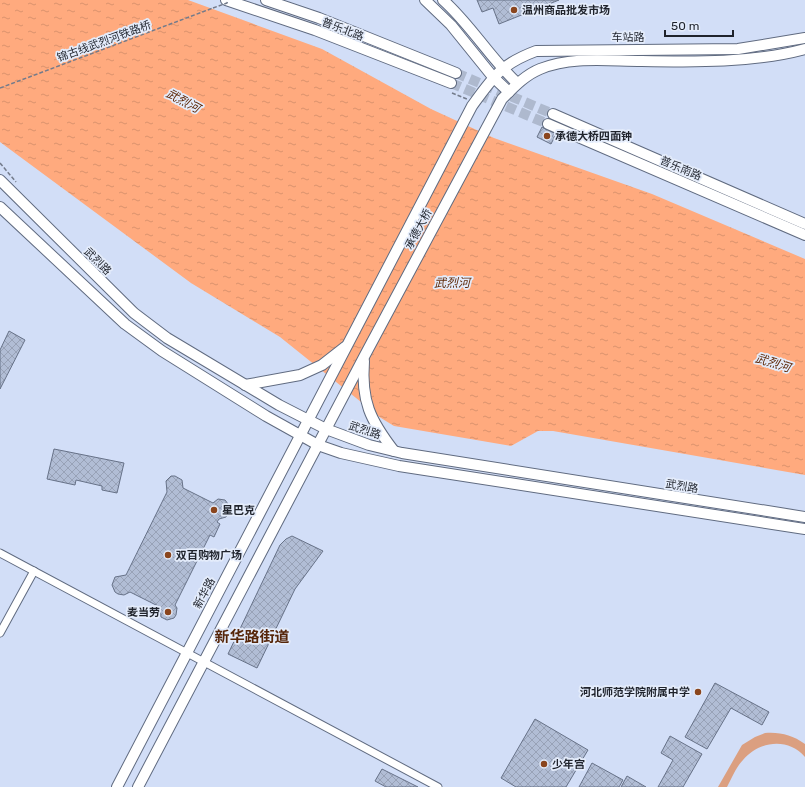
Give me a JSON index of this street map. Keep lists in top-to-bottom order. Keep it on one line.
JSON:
{"streets":{"main road":["普乐北路","车站路","普乐南路","承德大桥","武烈路","新华路"],"path":["锦古线武烈河铁路桥"]},"crossings":[["普乐北路","锦古线武烈河铁路桥"],["车站路","承德大桥"],["承德大桥","新华路"],["武烈路","新华路"]],"districts":["新华路街道"],"water":["武烈河"],"places":["温州商品批发市场","承德大桥四面钟","星巴克","双百购物广场","麦当劳","河北师范学院附属中学","少年宫"],"scale_bar":"50 m"}
